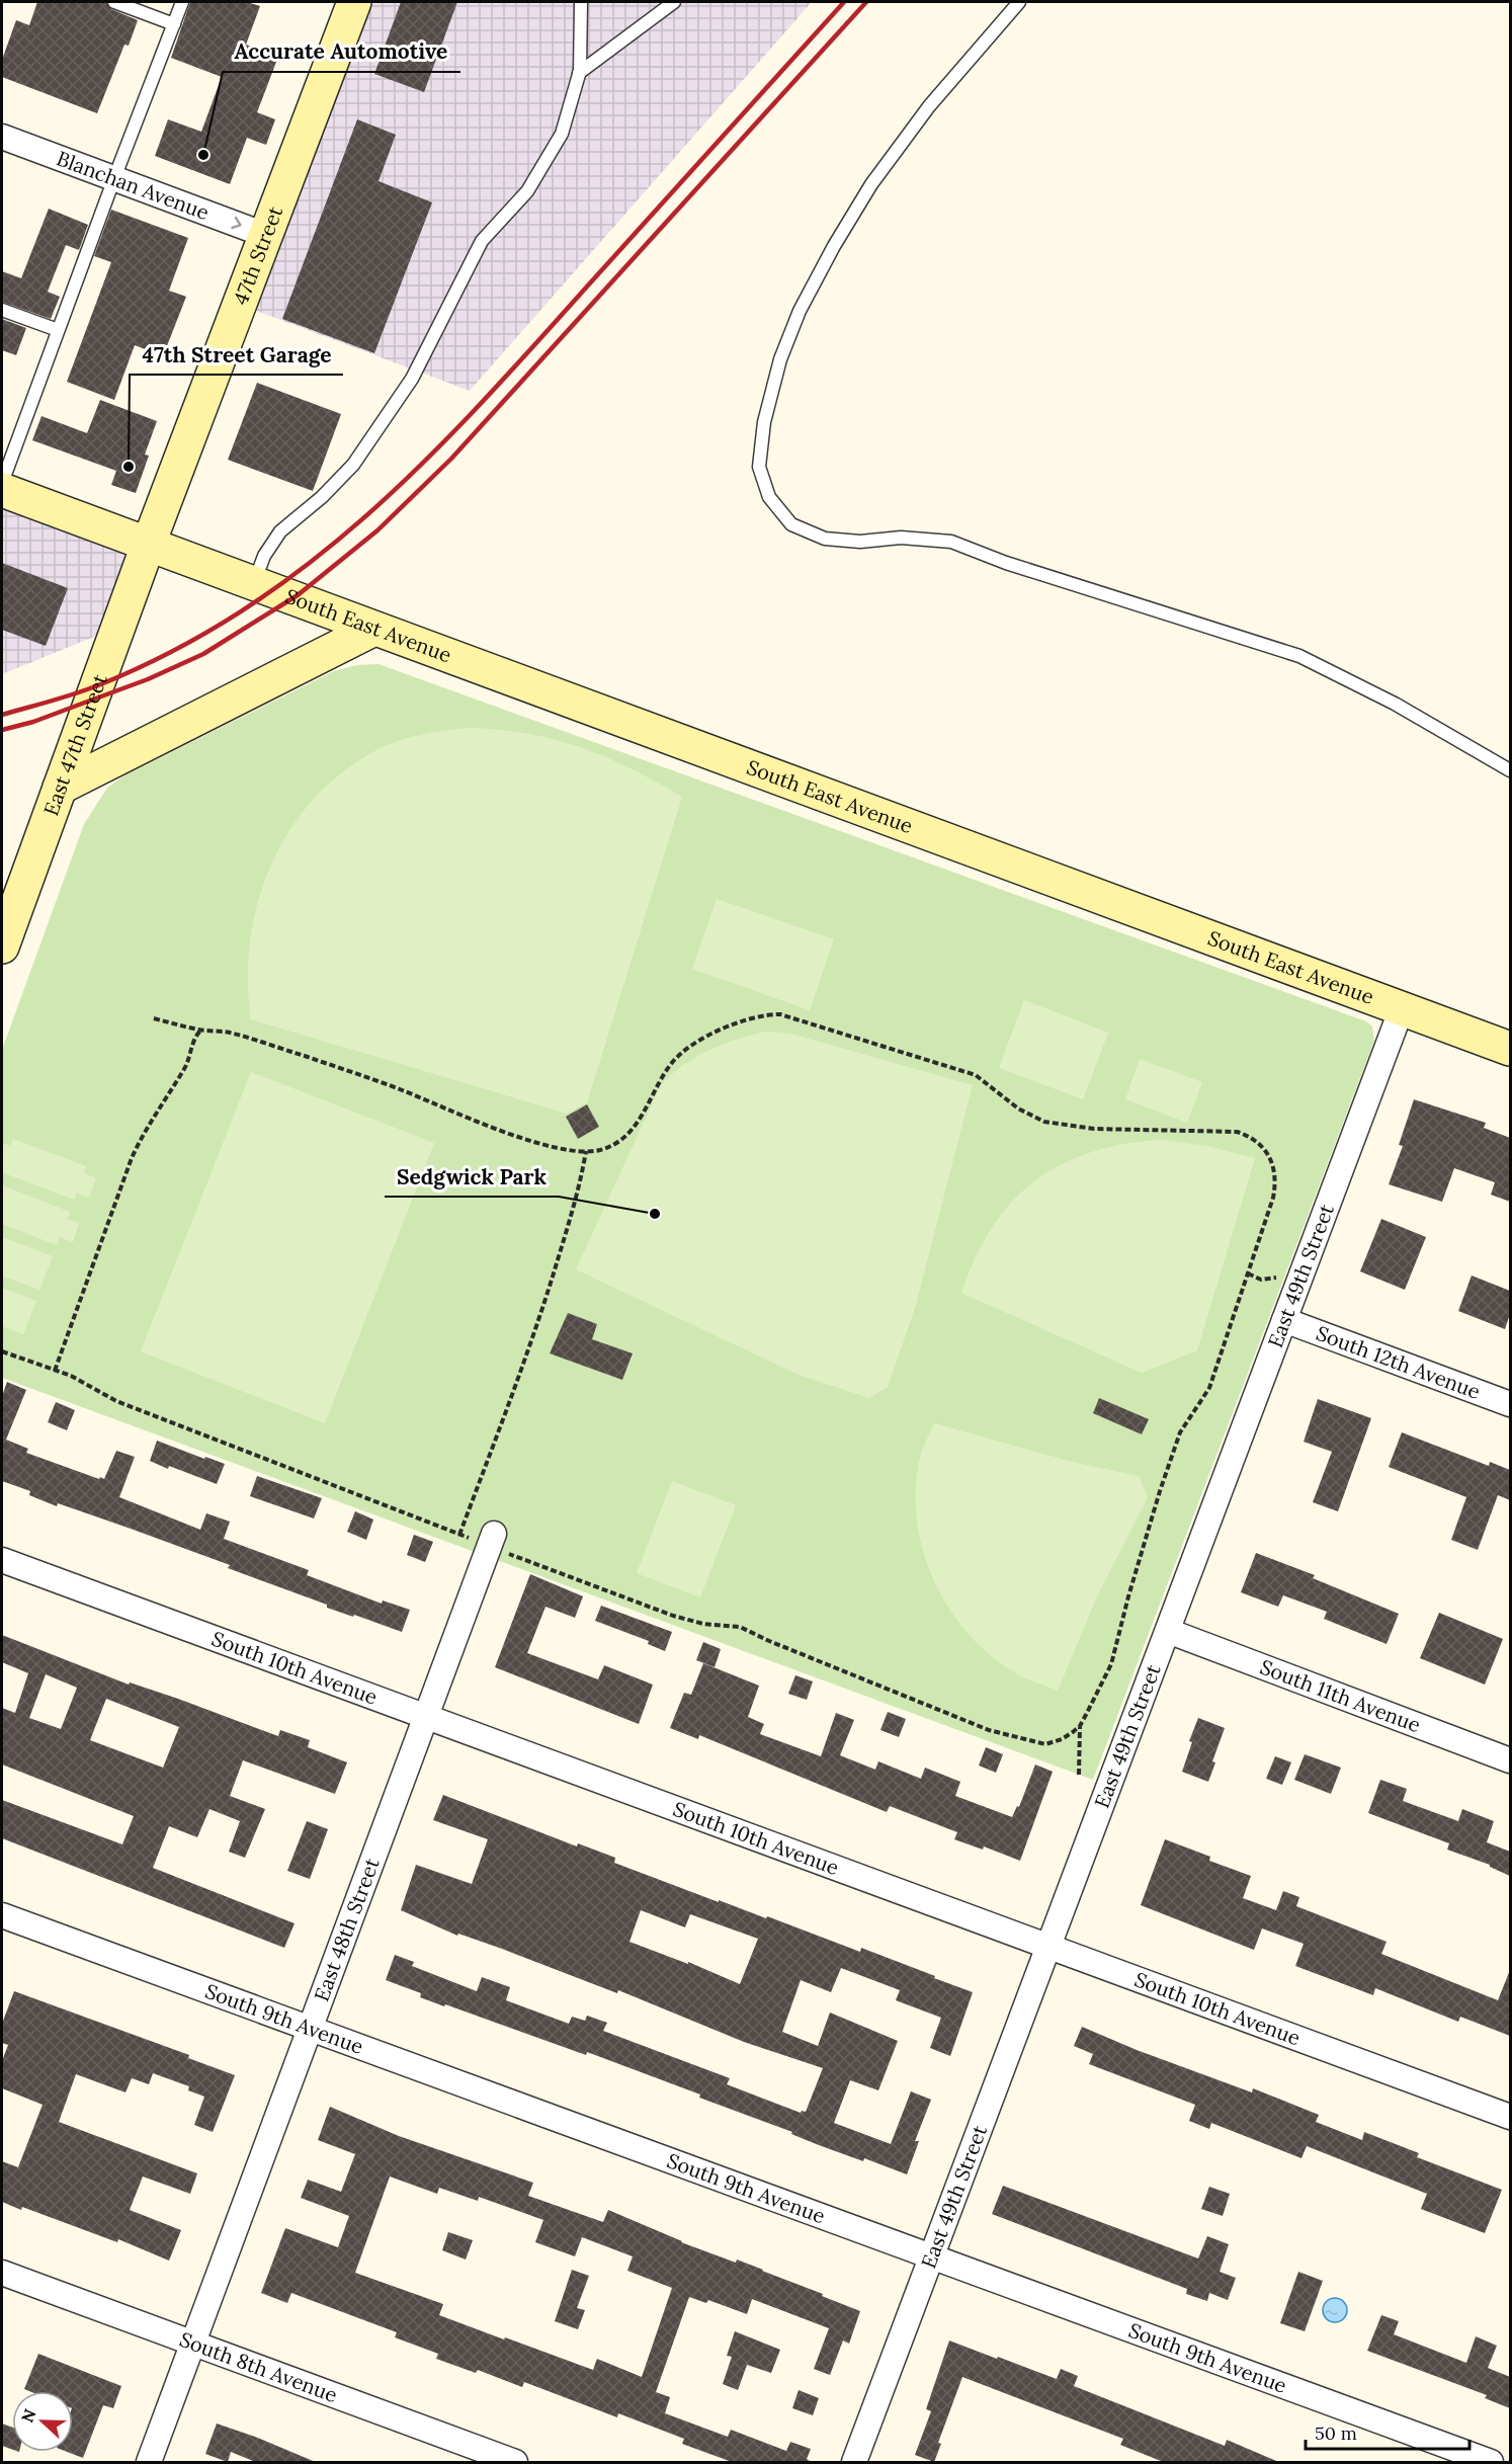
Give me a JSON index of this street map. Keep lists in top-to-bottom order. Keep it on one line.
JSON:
{"streets":{"main road":["47th Street","South East Avenue","East 47th Street"],"street":["Blanchan Avenue","East 49th Street","South 12th Avenue","South 10th Avenue","South 11th Avenue","East 48th Street","South 9th Avenue","South 8th Avenue"]},"crossings":[["Blanchan Avenue","47th Street"],["47th Street","South East Avenue"],["47th Street","East 47th Street"],["South East Avenue","East 47th Street"],["South East Avenue","East 49th Street"],["East 49th Street","South 12th Avenue"],["East 49th Street","South 10th Avenue"],["East 49th Street","South 11th Avenue"],["East 49th Street","South 9th Avenue"],["South 10th Avenue","East 48th Street"],["East 48th Street","South 9th Avenue"],["East 48th Street","South 8th Avenue"]],"one_way":["Blanchan Avenue"],"places":["Accurate Automotive","47th Street Garage","Sedgwick Park"],"scale_bar":"50 m","north":"left"}
